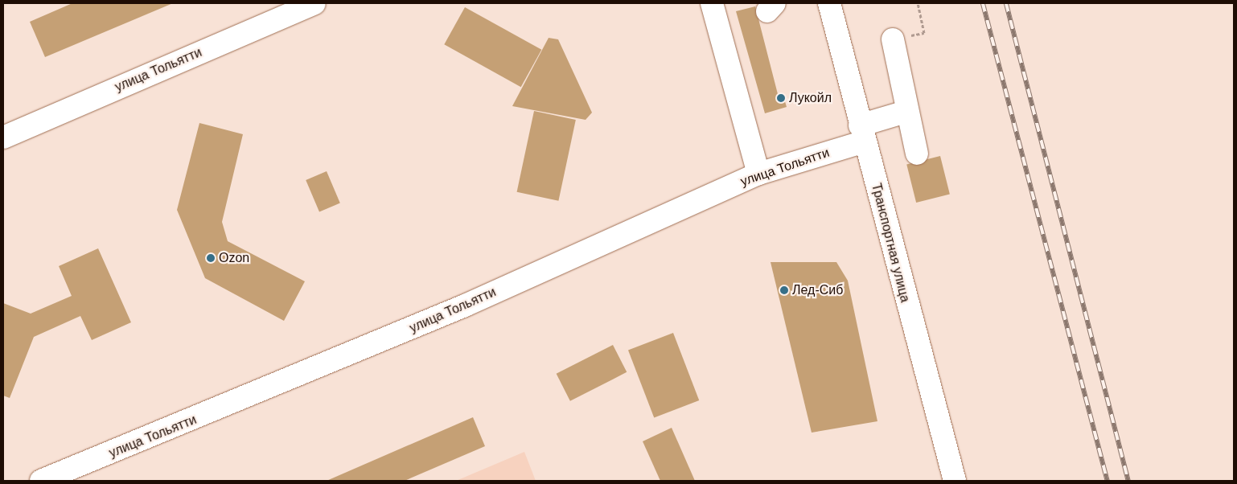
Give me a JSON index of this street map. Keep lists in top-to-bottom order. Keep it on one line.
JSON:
{"streets":{"street":["улица Тольятти","Транспортная улица"]},"crossings":[["улица Тольятти","Транспортная улица"]],"places":["Лукойл","Ozon","Лед-Сиб"]}
